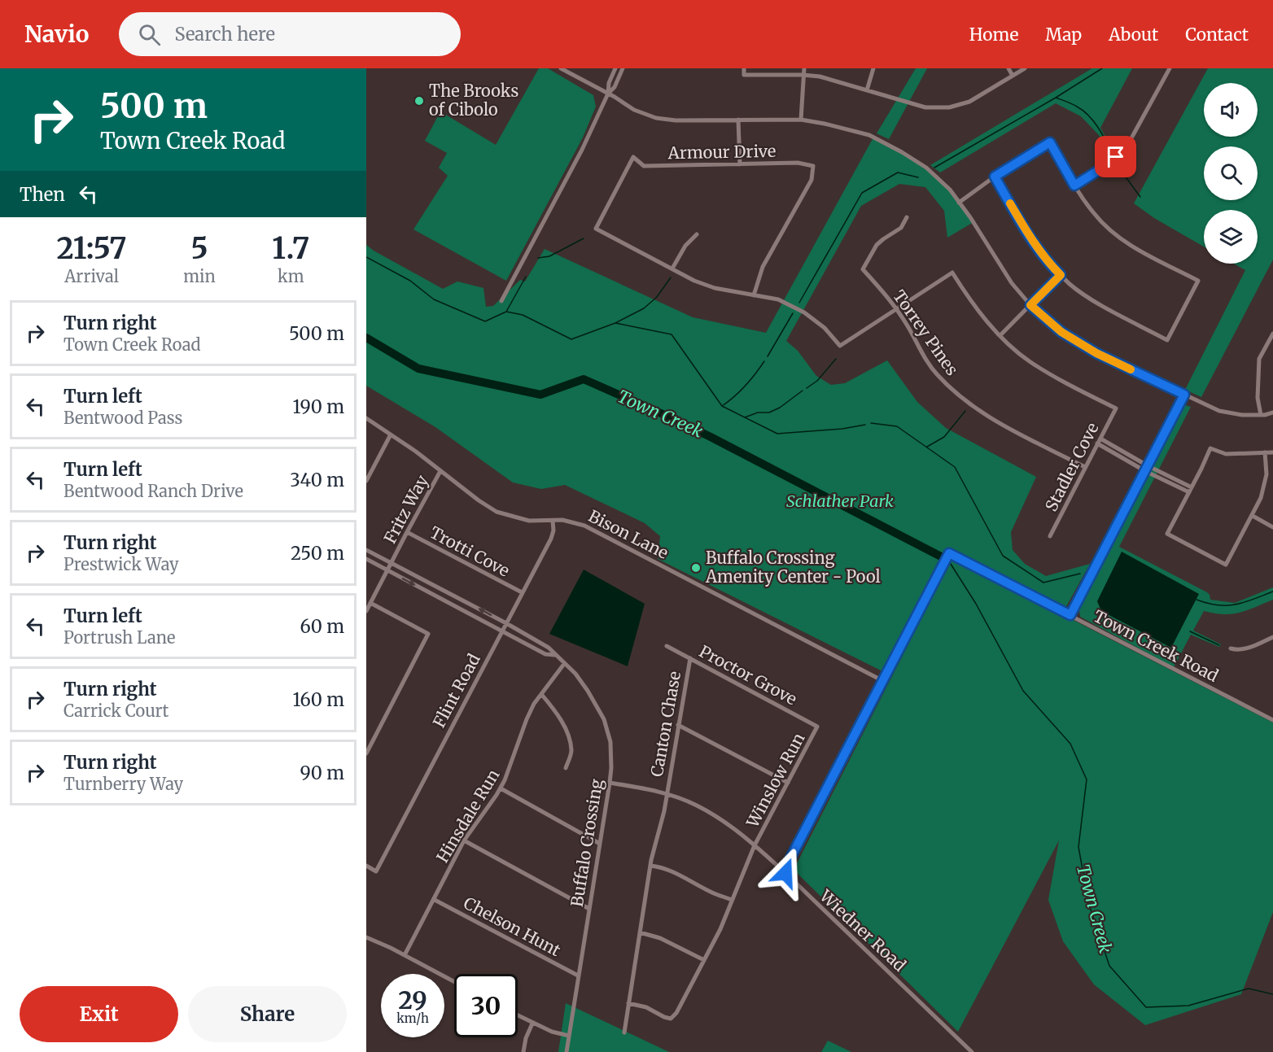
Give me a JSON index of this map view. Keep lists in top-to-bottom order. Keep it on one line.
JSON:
{"streets":{"street":["Armour Drive","Torrey Pines","Stadler Cove","Fritz Way","Bison Lane","Trotti Cove","Town Creek Road","Proctor Grove","Flint Road","Canton Chase","Winslow Run","Hinsdale Run","Buffalo Crossing","Chelson Hunt","Wiedner Road"]},"crossings":[["Torrey Pines","Stadler Cove"],["Fritz Way","Bison Lane"],["Fritz Way","Trotti Cove"],["Fritz Way","Buffalo Crossing"],["Bison Lane","Town Creek Road"],["Bison Lane","Flint Road"],["Trotti Cove","Flint Road"],["Proctor Grove","Canton Chase"],["Proctor Grove","Winslow Run"],["Flint Road","Buffalo Crossing"],["Canton Chase","Winslow Run"],["Canton Chase","Wiedner Road"],["Winslow Run","Wiedner Road"],["Hinsdale Run","Buffalo Crossing"],["Hinsdale Run","Chelson Hunt"],["Buffalo Crossing","Chelson Hunt"],["Buffalo Crossing","Wiedner Road"]],"water":["Town Creek"],"parks":["Schlather Park"],"places":["The Brooks of Cibolo","Buffalo Crossing Amenity Center - Pool"],"page":{"header":"Navio","search":"Search here","nav":["Home","Map","About","Contact"],"turn":["500 m","Town Creek Road"],"then":"Then","eta":["21:57","Arrival","5","min","1.7","km"],"list":[{"name":"Turn right","note":"Town Creek Road","value":"500 m"},{"name":"Turn left","note":"Bentwood Pass","value":"190 m"},{"name":"Turn left","note":"Bentwood Ranch Drive","value":"340 m"},{"name":"Turn right","note":"Prestwick Way","value":"250 m"},{"name":"Turn left","note":"Portrush Lane","value":"60 m"},{"name":"Turn right","note":"Carrick Court","value":"160 m"},{"name":"Turn right","note":"Turnberry Way","value":"90 m"}],"speed":"29 km/h","limit":"30","buttons":["Exit","Share"]}}
